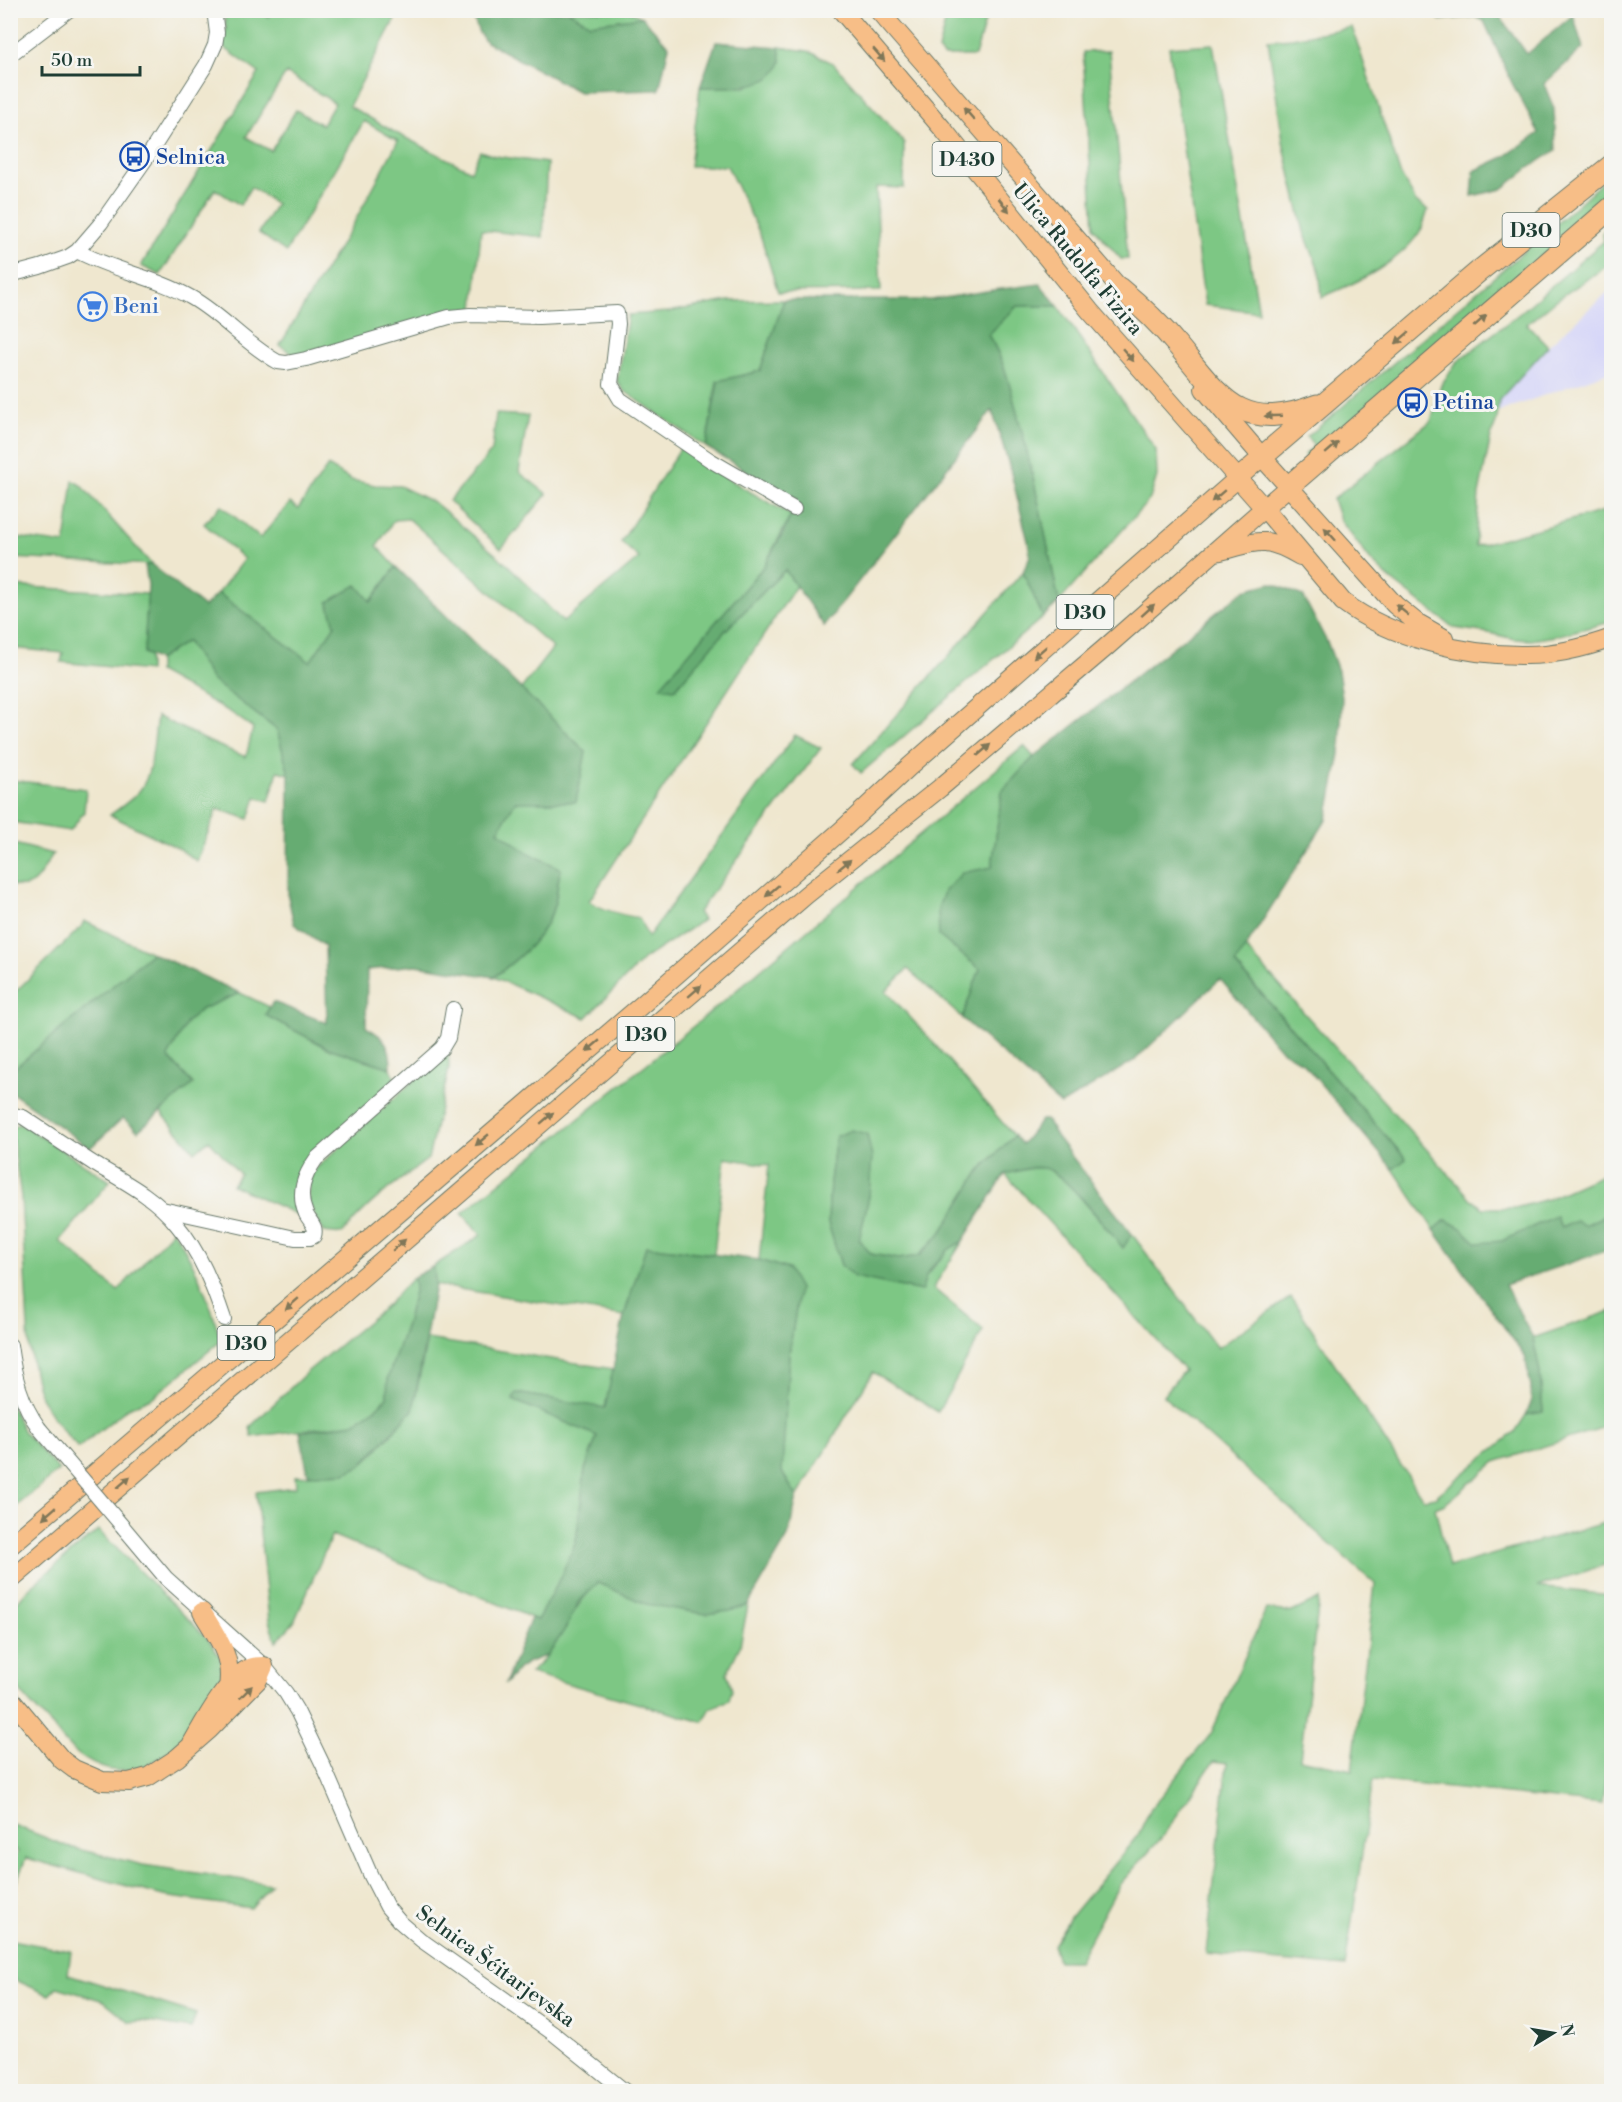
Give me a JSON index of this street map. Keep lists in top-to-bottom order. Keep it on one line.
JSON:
{"streets":{"highway":["D30"],"main road":["D430","Ulica Rudolfa Fizira"],"street":["Selnica Šćitarjevska"]},"crossings":[["D30","Ulica Rudolfa Fizira"]],"places":{"bus stop":["Selnica","Petina"],"supermarket":["Beni"]},"scale_bar":"50 m","north":"right"}
